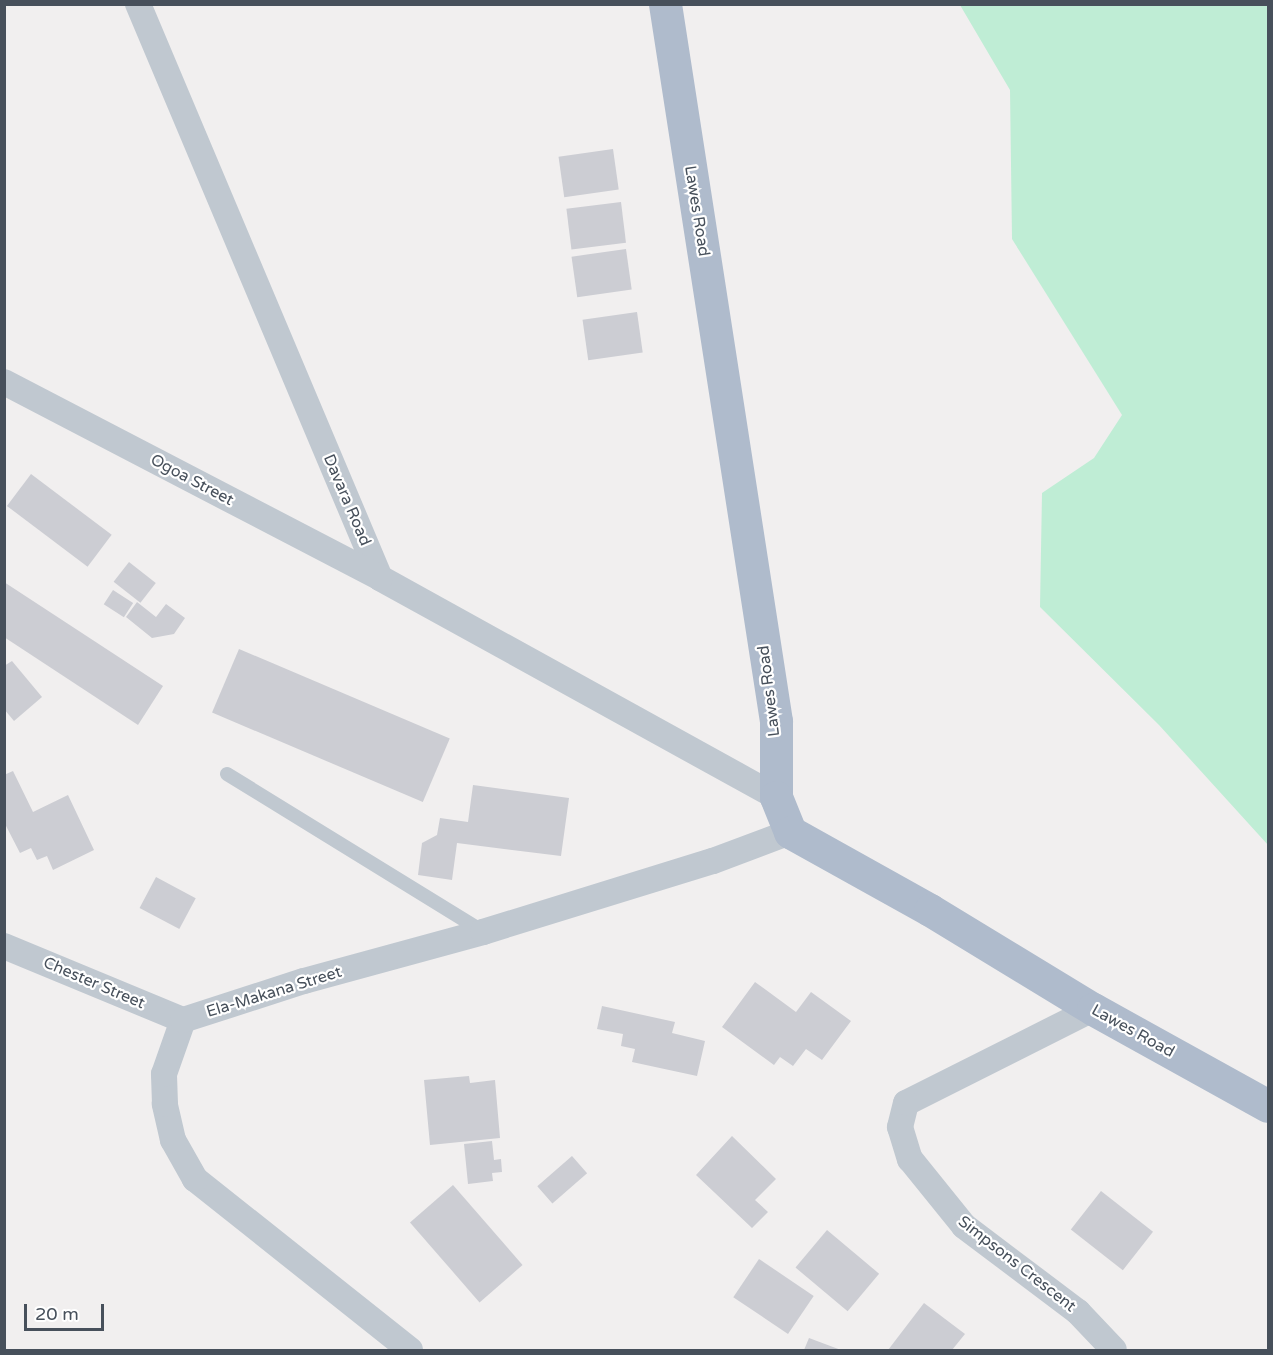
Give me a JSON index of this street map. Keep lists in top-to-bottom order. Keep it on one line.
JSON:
{"streets":{"main road":["Lawes Road"],"street":["Ogoa Street","Davara Road","Chester Street","Ela-Makana Street","Simpsons Crescent"]},"crossings":[["Lawes Road","Ela-Makana Street"],["Lawes Road","Simpsons Crescent"],["Ogoa Street","Davara Road"],["Chester Street","Ela-Makana Street"]],"scale_bar":"20 m"}
